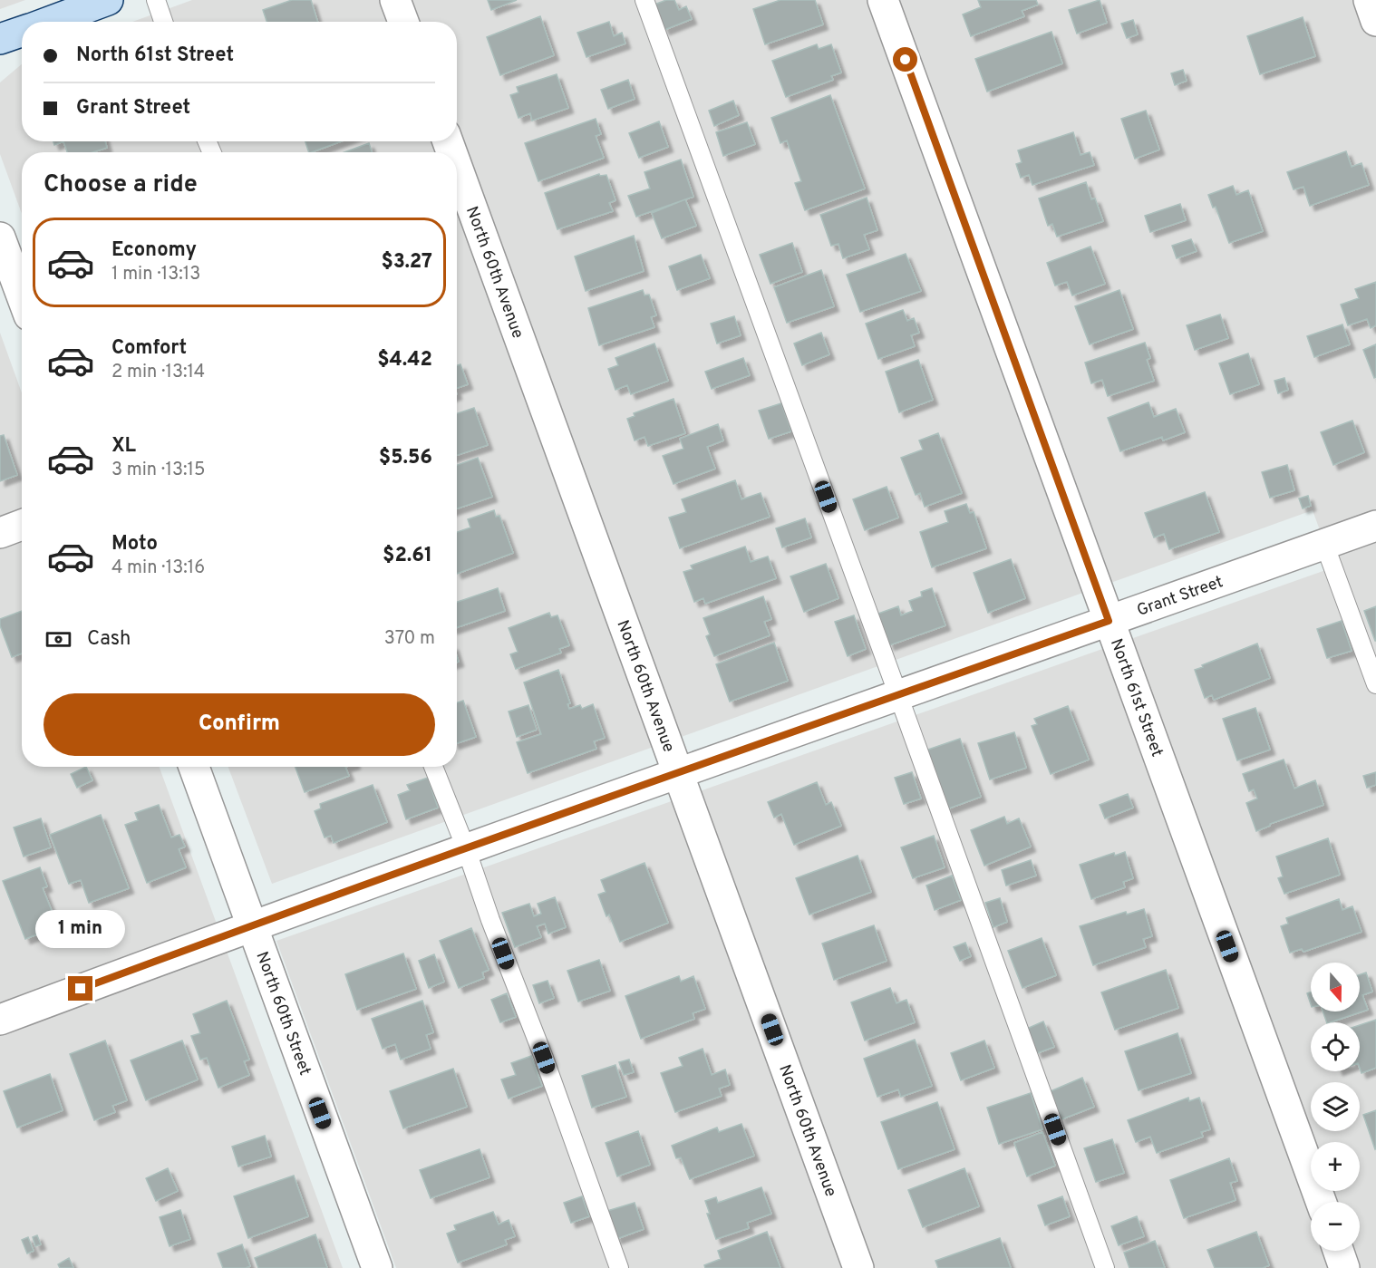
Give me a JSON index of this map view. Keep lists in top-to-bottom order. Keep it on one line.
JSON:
{"streets":{"street":["North 60th Avenue","Grant Street","North 61st Street","North 60th Street"]},"crossings":[["North 60th Avenue","Grant Street"],["Grant Street","North 61st Street"],["Grant Street","North 60th Street"]],"north":"bottom","page":{"banner":["North 61st Street","Grant Street"],"heading":"Choose a ride","list":[{"name":"Economy","note":"1 min · 13:13","value":"$3.27"},{"name":"Comfort","note":"2 min · 13:14","value":"$4.42"},{"name":"XL","note":"3 min · 13:15","value":"$5.56"},{"name":"Moto","note":"4 min · 13:16","value":"$2.61"}],"pay":["Cash","370 m"],"buttons":"Confirm","bubble":"1 min","map_buttons":["+","−"]}}
